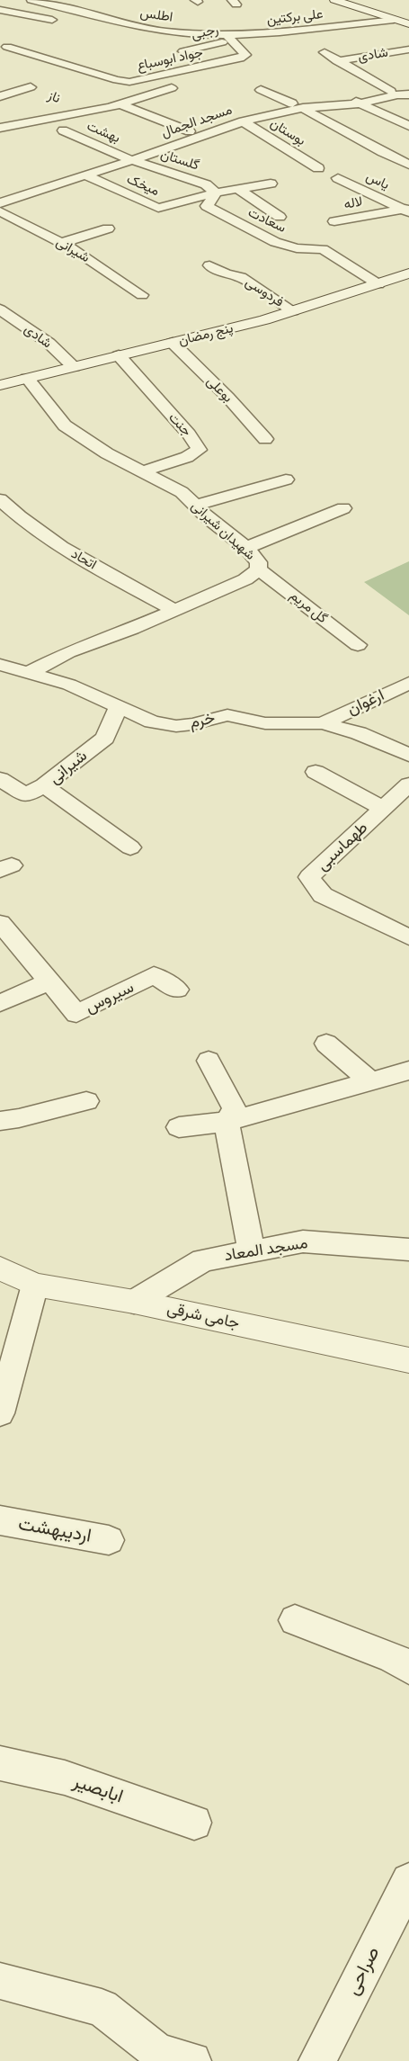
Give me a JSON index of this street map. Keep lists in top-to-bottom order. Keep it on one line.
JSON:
{"streets":{"main road":["پنج رمضان","جامی شرقی"],"street":["اطلس","علی برکتین","رجبی","شادی","جواد ابوسباع","ناز","مسجد الجمال","بهشت","بوستان","گلستان","یاس","میخک","لاله","سعادت","شیرانی","فردوسی","بوعلی","جنت","شهیدان شیرانی","اتحاد","گل مریم","ارغوان","خرم","طهماسبی","سیروس","مسجد المعاد","اردیبهشت","ابابصیر","صراحی"]},"crossings":[["اطلس","علی برکتین"],["اطلس","رجبی"],["اطلس","جواد ابوسباع"],["علی برکتین","رجبی"],["علی برکتین","جواد ابوسباع"],["رجبی","جواد ابوسباع"],["شادی","مسجد الجمال"],["شادی","پنج رمضان"],["مسجد الجمال","بهشت"],["مسجد الجمال","بوستان"],["مسجد الجمال","گلستان"],["مسجد الجمال","میخک"],["مسجد الجمال","شیرانی"],["بهشت","گلستان"],["گلستان","میخک"],["گلستان","سعادت"],["یاس","لاله"],["میخک","سعادت"],["سعادت","پنج رمضان"],["شیرانی","خرم"],["فردوسی","پنج رمضان"],["پنج رمضان","بوعلی"],["پنج رمضان","جنت"],["پنج رمضان","شهیدان شیرانی"],["جنت","شهیدان شیرانی"],["شهیدان شیرانی","اتحاد"],["شهیدان شیرانی","گل مریم"],["شهیدان شیرانی","خرم"],["ارغوان","خرم"],["مسجد المعاد","جامی شرقی"]]}
